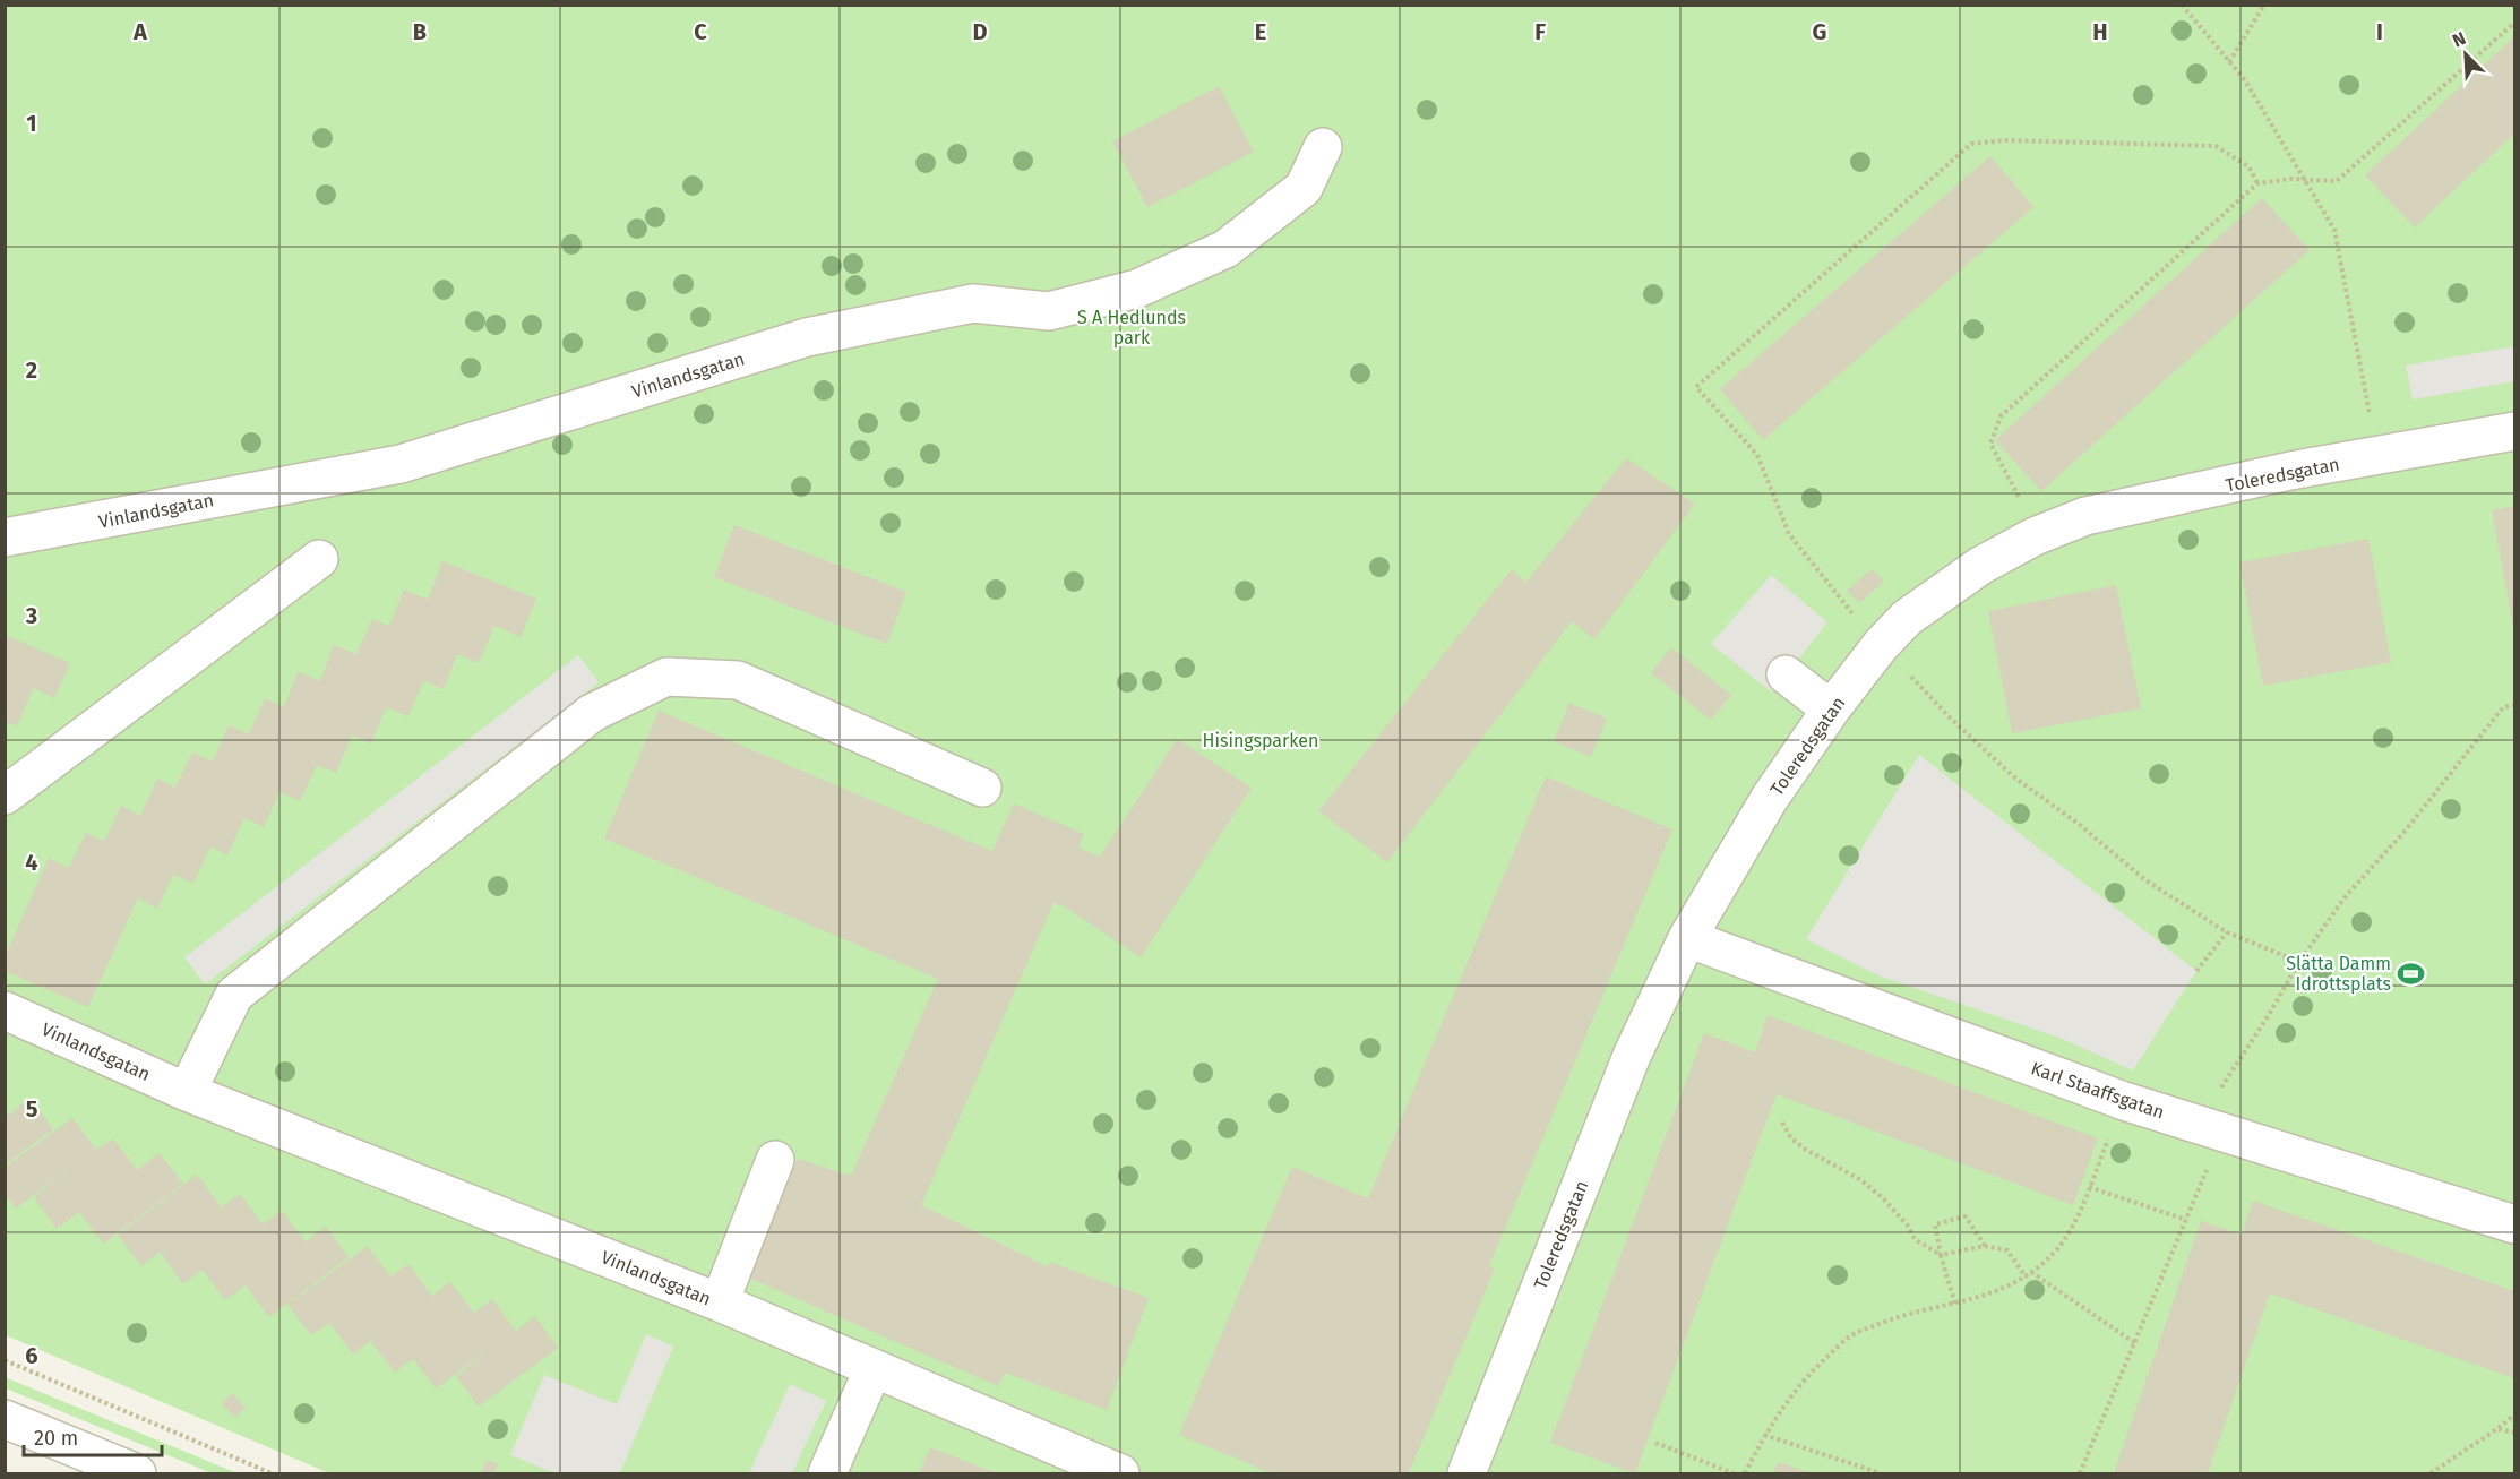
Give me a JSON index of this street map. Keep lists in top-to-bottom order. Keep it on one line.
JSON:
{"streets":{"street":["Vinlandsgatan","Toleredsgatan","Karl Staaffsgatan"]},"crossings":[["Toleredsgatan","Karl Staaffsgatan"]],"parks":["S A Hedlunds park","Hisingsparken"],"places":{"sports":["Slätta Damm Idrottsplats"]},"scale_bar":"20 m","north":"top left","grid":{"columns":["A","B","C","D","E","F","G","H","I"],"rows":["1","2","3","4","5","6"]}}
